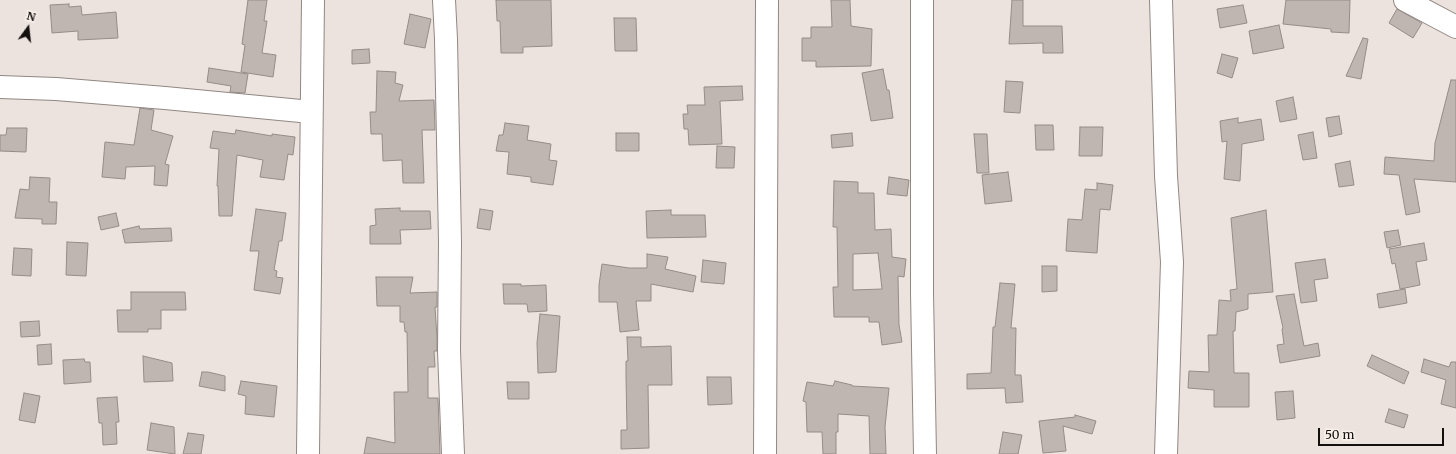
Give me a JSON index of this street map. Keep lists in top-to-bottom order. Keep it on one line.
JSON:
{"scale_bar":"50 m","north":"top"}
